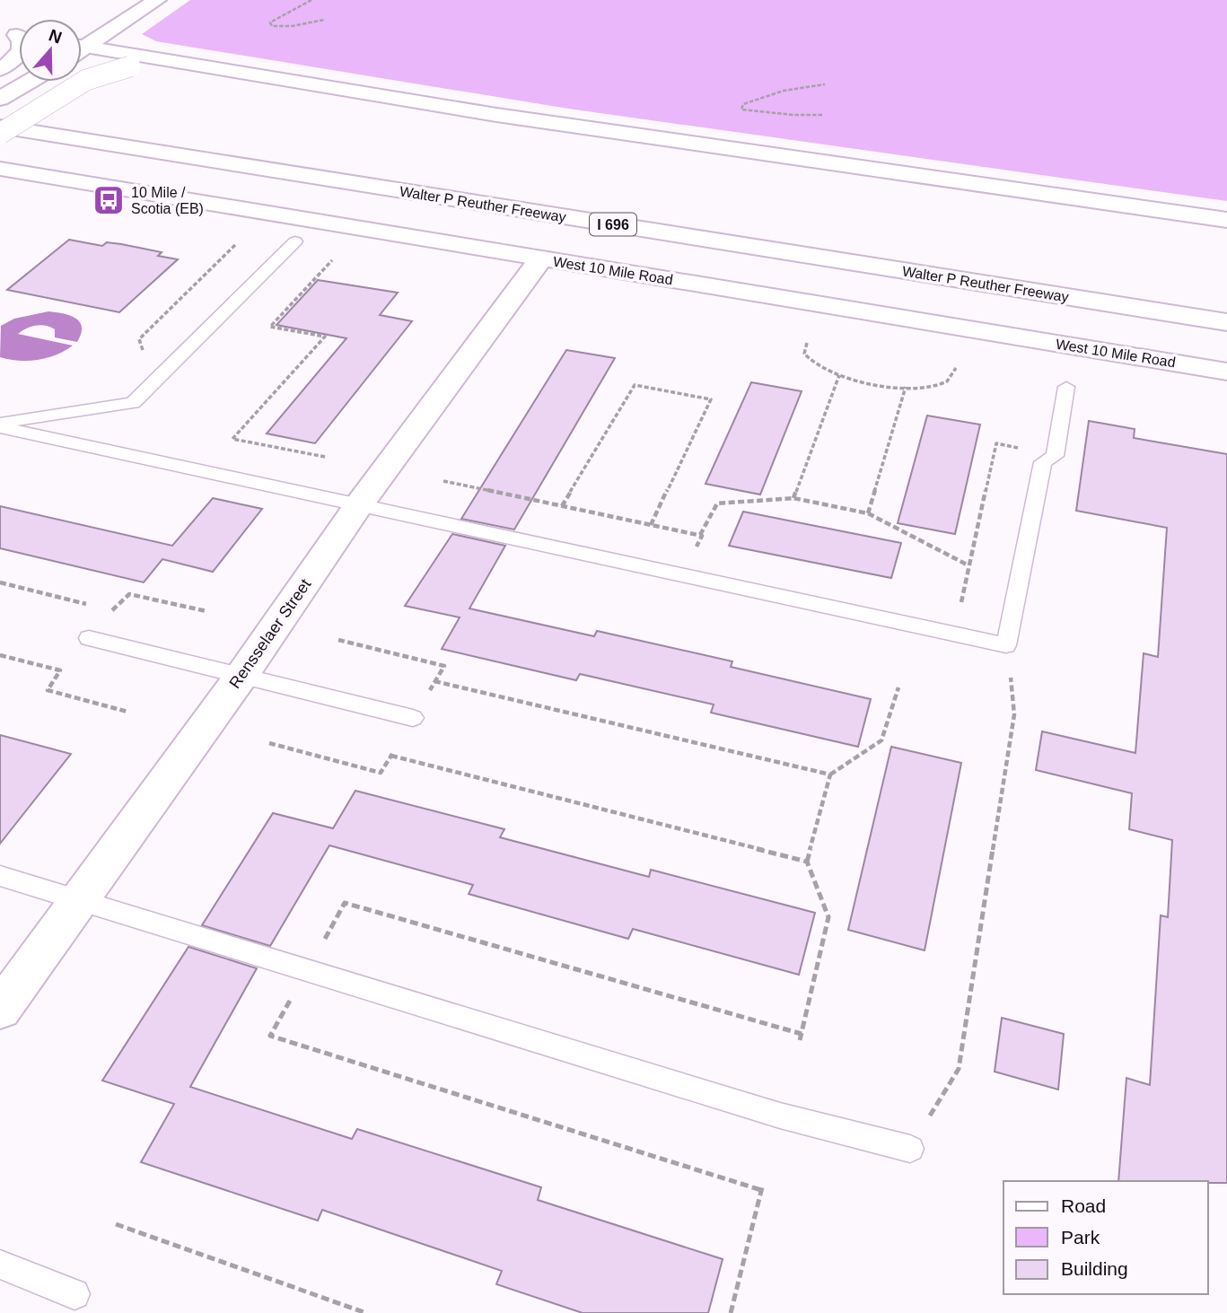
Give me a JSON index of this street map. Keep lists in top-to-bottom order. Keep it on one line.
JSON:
{"streets":{"main road":["Walter P Reuther Freeway","I 696","West 10 Mile Road","Rensselaer Street"]},"crossings":[["West 10 Mile Road","Rensselaer Street"]],"places":{"bus stop":["10 Mile / Scotia (EB)"]},"legend":["Road","Park","Building"],"north":"top"}
